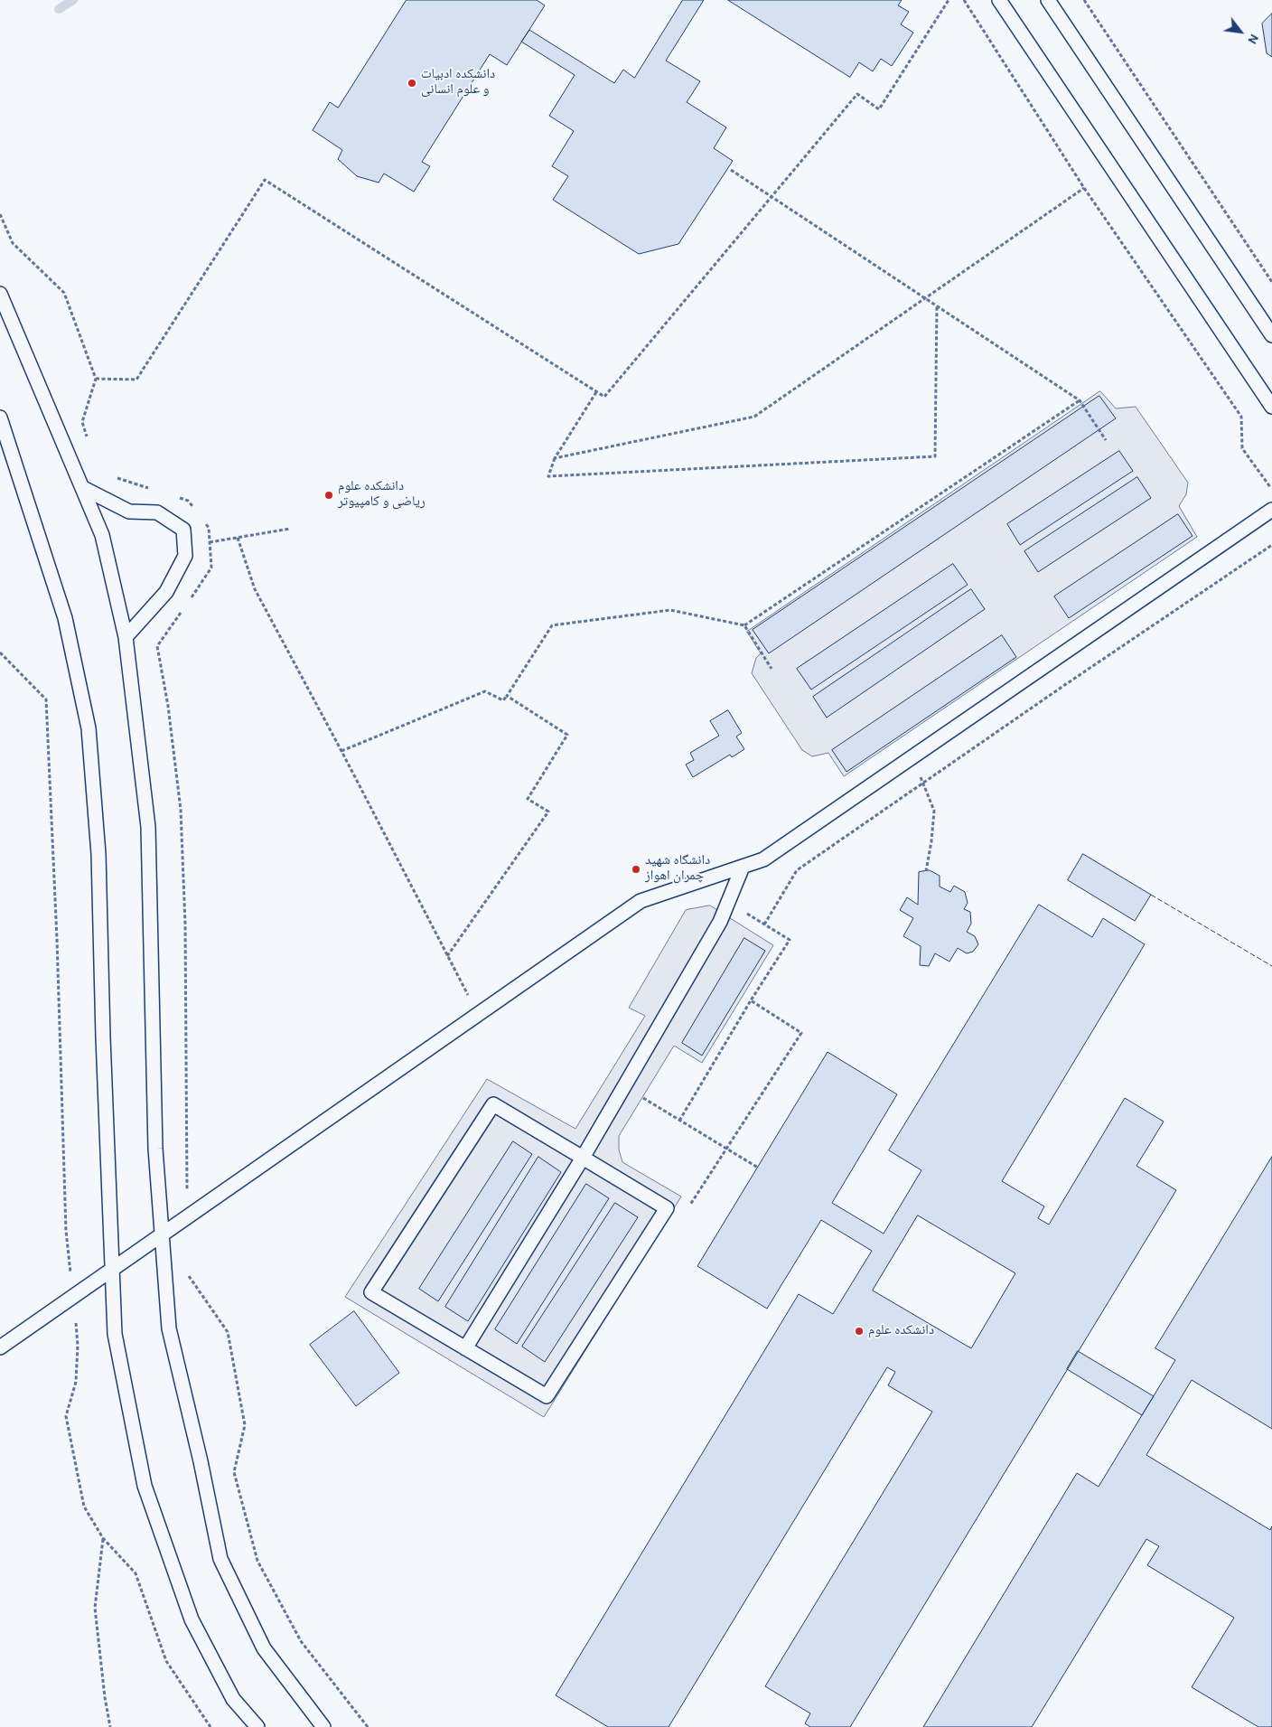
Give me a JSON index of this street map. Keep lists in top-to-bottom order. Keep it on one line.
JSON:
{"places":["دانشکده ادبیات و علوم انسانی","دانشکده علوم ریاضی و کامپیوتر","دانشگاه شهید چمران اهواز","دانشکده علوم"],"north":"bottom right"}
